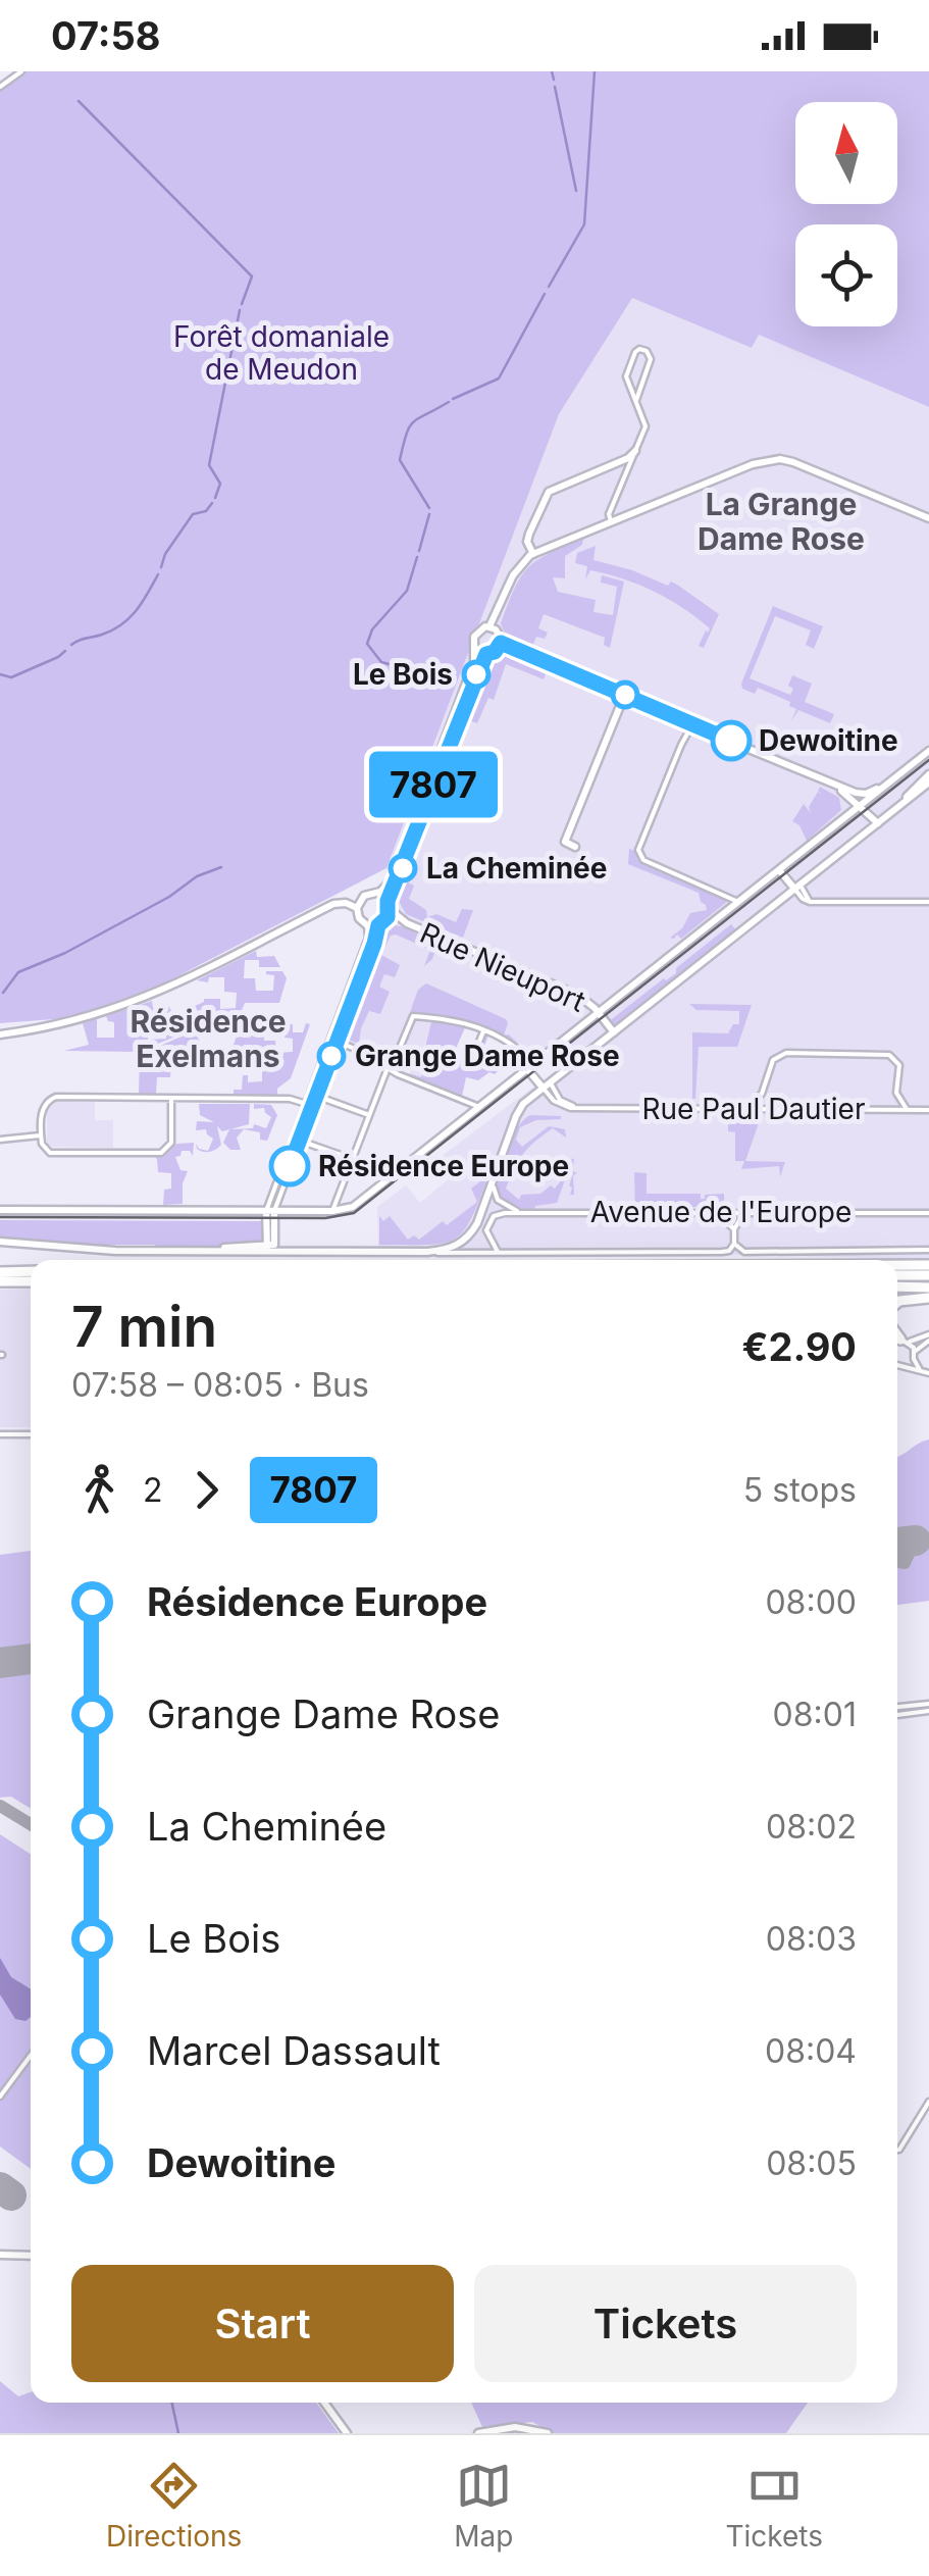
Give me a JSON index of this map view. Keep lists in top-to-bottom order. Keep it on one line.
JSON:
{"streets":{"street":["Rue Nieuport","Rue Paul Dautier","Avenue de l'Europe"]},"districts":["La Grange Dame Rose","Résidence Exelmans"],"parks":["Forêt domaniale de Meudon"],"places":["Le Bois","Dewoitine","La Cheminée","Grange Dame Rose","Résidence Europe"],"lines":["bus line 7807"],"north":"top","page":{"status":"07:58","on_map":"7807","heading":["7 min","07:58 – 08:05 · Bus","€2.90"],"legs":["2","7807","5 stops"],"list":[{"name":"Résidence Europe","value":"08:00"},{"name":"Grange Dame Rose","value":"08:01"},{"name":"La Cheminée","value":"08:02"},{"name":"Le Bois","value":"08:03"},{"name":"Marcel Dassault","value":"08:04"},{"name":"Dewoitine","value":"08:05"}],"buttons":["Start","Tickets"],"tabs":["Directions","Map","Tickets"]}}
